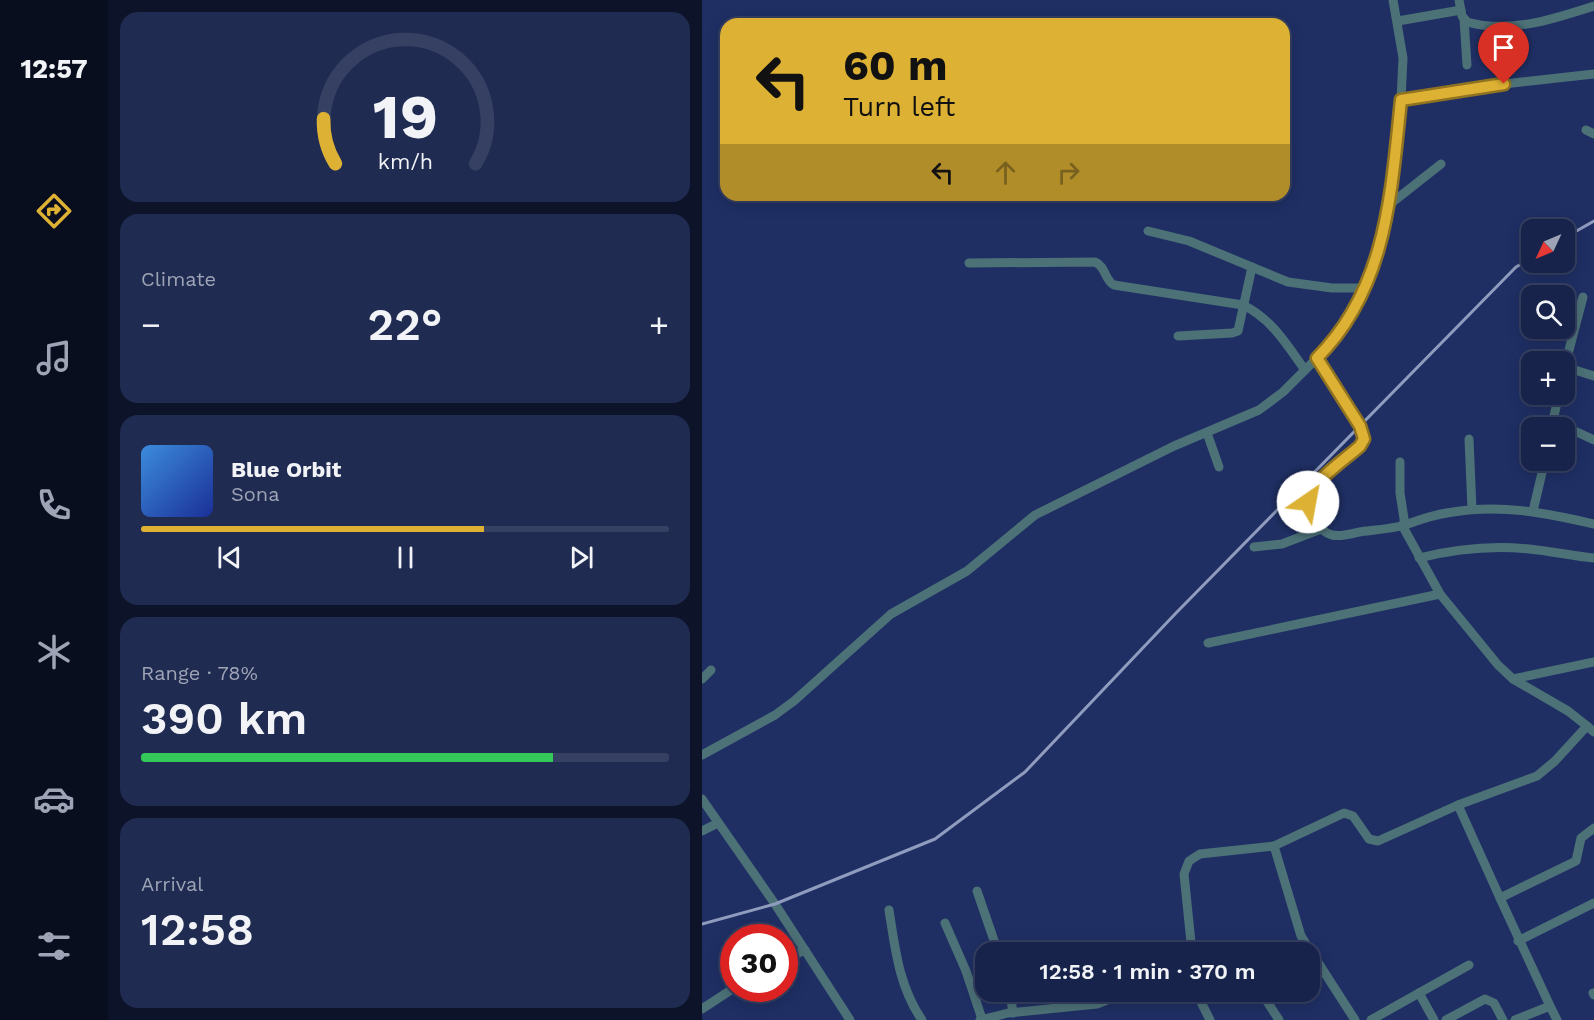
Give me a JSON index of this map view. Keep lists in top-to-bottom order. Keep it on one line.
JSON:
{"north":"bottom left","page":{"tabs":"12:57","turn":["60 m","Turn left"],"tile":["Climate",["Range · 78%","390 km"],["Arrival","12:58"]],"map_buttons":["+","−"],"heat":["−","22°","+"],"song":["Blue Orbit","Sona"],"limit":"30","trip":"12:58 · 1 min · 370 m","gauge":["19","km/h"]}}
